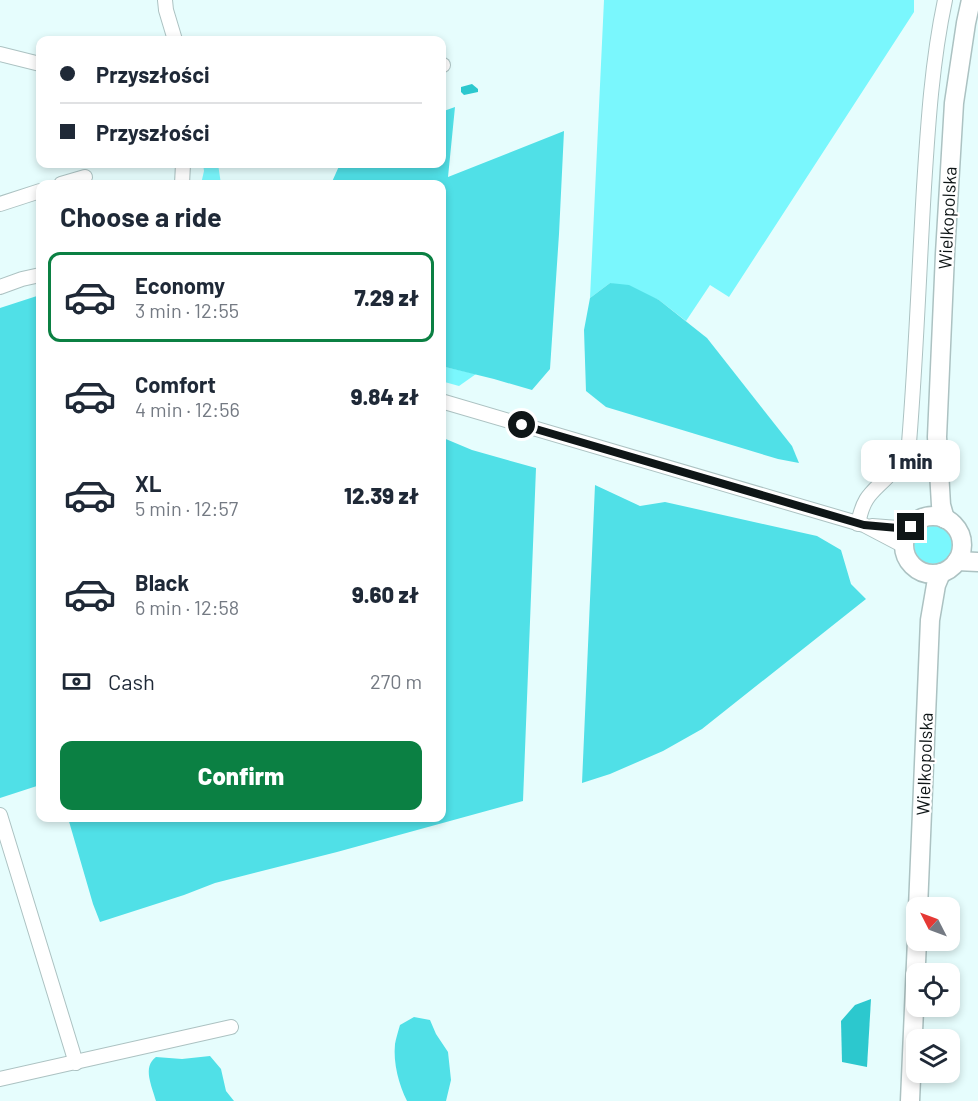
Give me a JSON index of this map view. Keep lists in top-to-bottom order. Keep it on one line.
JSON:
{"streets":{"main road":["Wielkopolska"]},"north":"top left","page":{"banner":["Przyszłości","Przyszłości"],"heading":"Choose a ride","list":[{"name":"Economy","note":"3 min · 12:55","value":"7.29 zł"},{"name":"Comfort","note":"4 min · 12:56","value":"9.84 zł"},{"name":"XL","note":"5 min · 12:57","value":"12.39 zł"},{"name":"Black","note":"6 min · 12:58","value":"9.60 zł"}],"bubble":"1 min","pay":["Cash","270 m"],"buttons":"Confirm"}}
